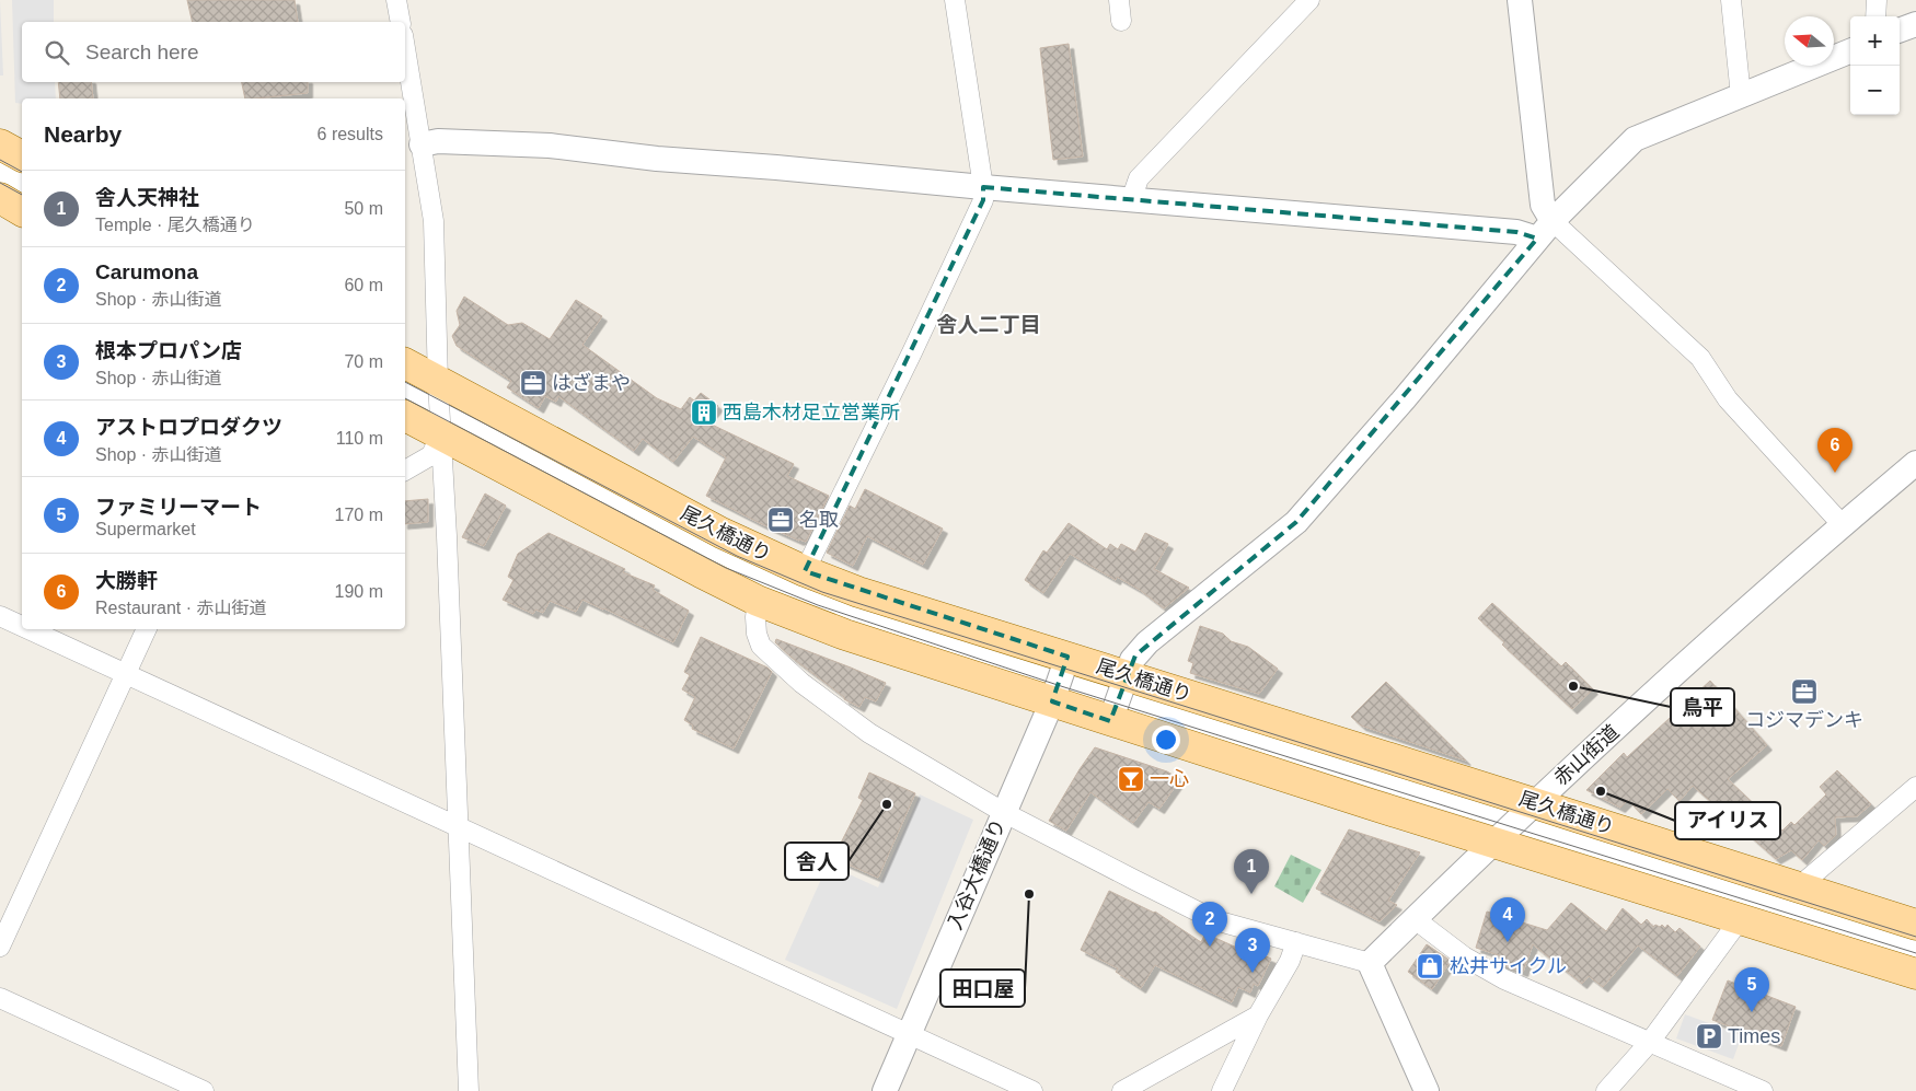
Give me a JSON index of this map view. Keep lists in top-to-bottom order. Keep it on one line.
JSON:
{"streets":{"main road":["尾久橋通り"],"street":["赤山街道","入谷大橋通り"]},"crossings":[["尾久橋通り","赤山街道"],["尾久橋通り","入谷大橋通り"]],"districts":["舎人二丁目"],"places":{"office":["はざまや","名取","コジマデンキ"],"building":["西島木材足立営業所"],"other":["鳥平","アイリス","舎人","田口屋"],"bar":["一心"],"shop":["松井サイクル"],"parking":["Times"]},"north":"left","page":{"map_buttons":["+","−"],"search":"Search here","heading":["Nearby","6 results"],"list":[{"mark":"1","name":"舎人天神社","note":"Temple · 尾久橋通り","value":"50 m"},{"mark":"2","name":"Carumona","note":"Shop · 赤山街道","value":"60 m"},{"mark":"3","name":"根本プロパン店","note":"Shop · 赤山街道","value":"70 m"},{"mark":"4","name":"アストロプロダクツ","note":"Shop · 赤山街道","value":"110 m"},{"mark":"5","name":"ファミリーマート","note":"Supermarket","value":"170 m"},{"mark":"6","name":"大勝軒","note":"Restaurant · 赤山街道","value":"190 m"}],"pins":["6","1","4","2","3","5"]}}
